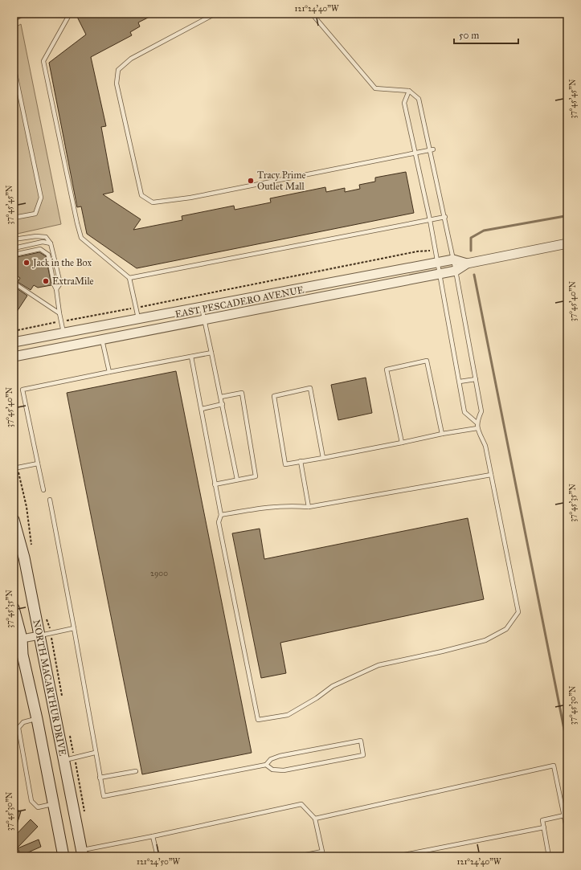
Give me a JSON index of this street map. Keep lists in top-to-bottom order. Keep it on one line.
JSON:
{"streets":{"main road":["NORTH MACARTHUR DRIVE"],"street":["EAST PESCADERO AVENUE"]},"places":["Tracy Prime Outlet Mall","Jack in the Box","ExtraMile"],"house_numbers":["2900"],"scale_bar":"50 m","coordinates":["121°24'40\"W","37°45'45\"N","37°45'40\"N","37°45'35\"N","37°45'30\"N","121°24'50\"W"]}
